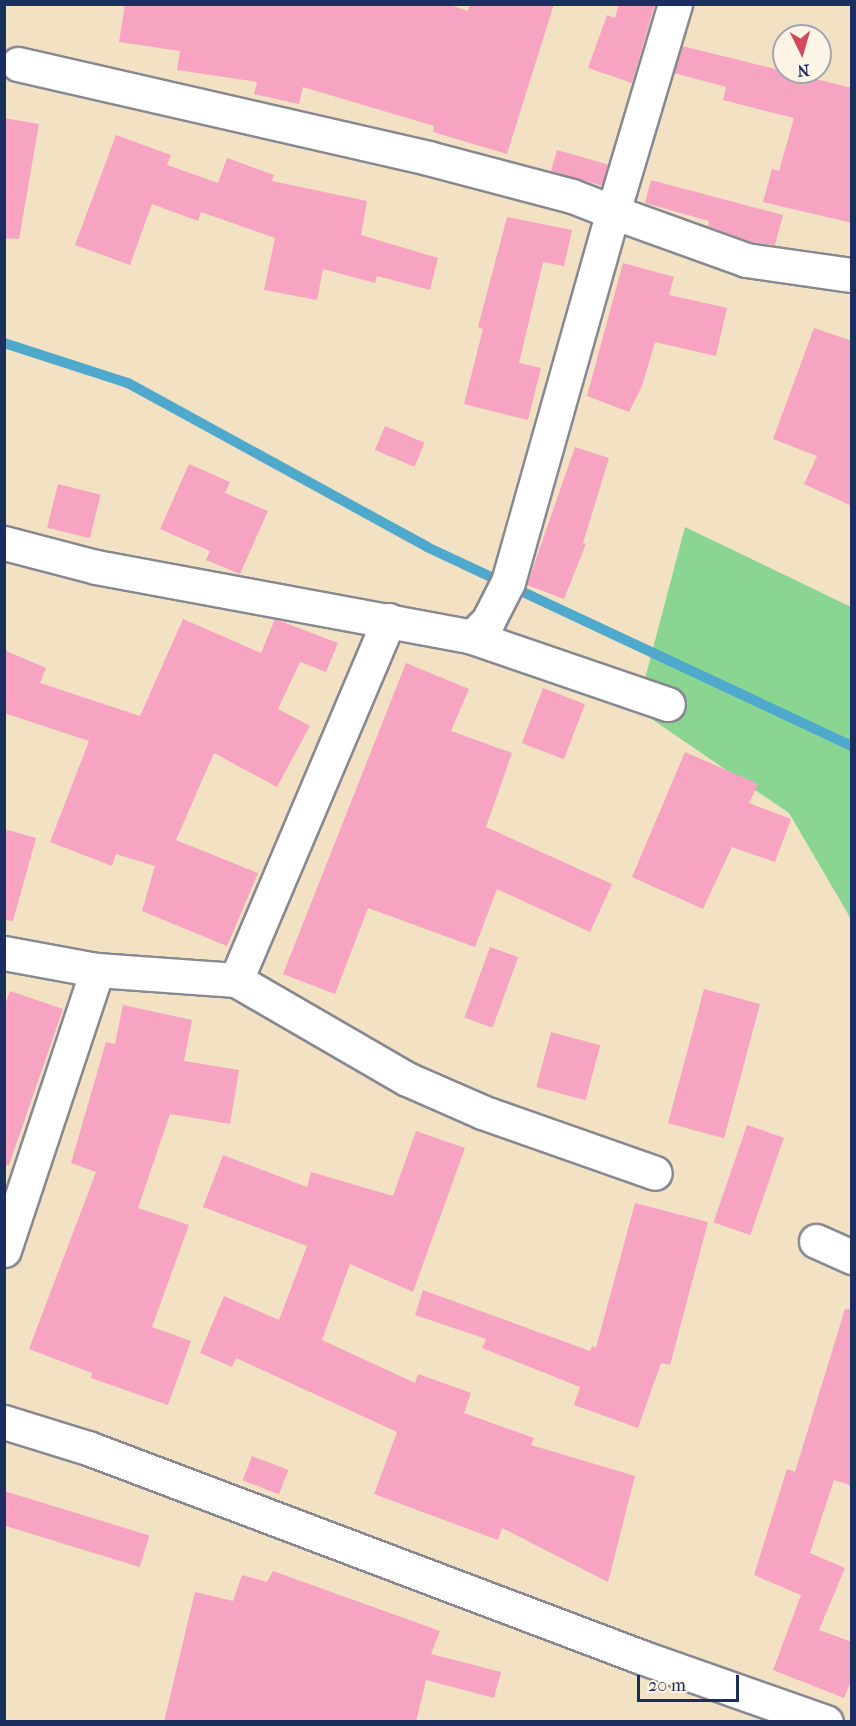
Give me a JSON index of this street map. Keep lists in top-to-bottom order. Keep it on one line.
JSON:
{"scale_bar":"20 m","north":"bottom"}
